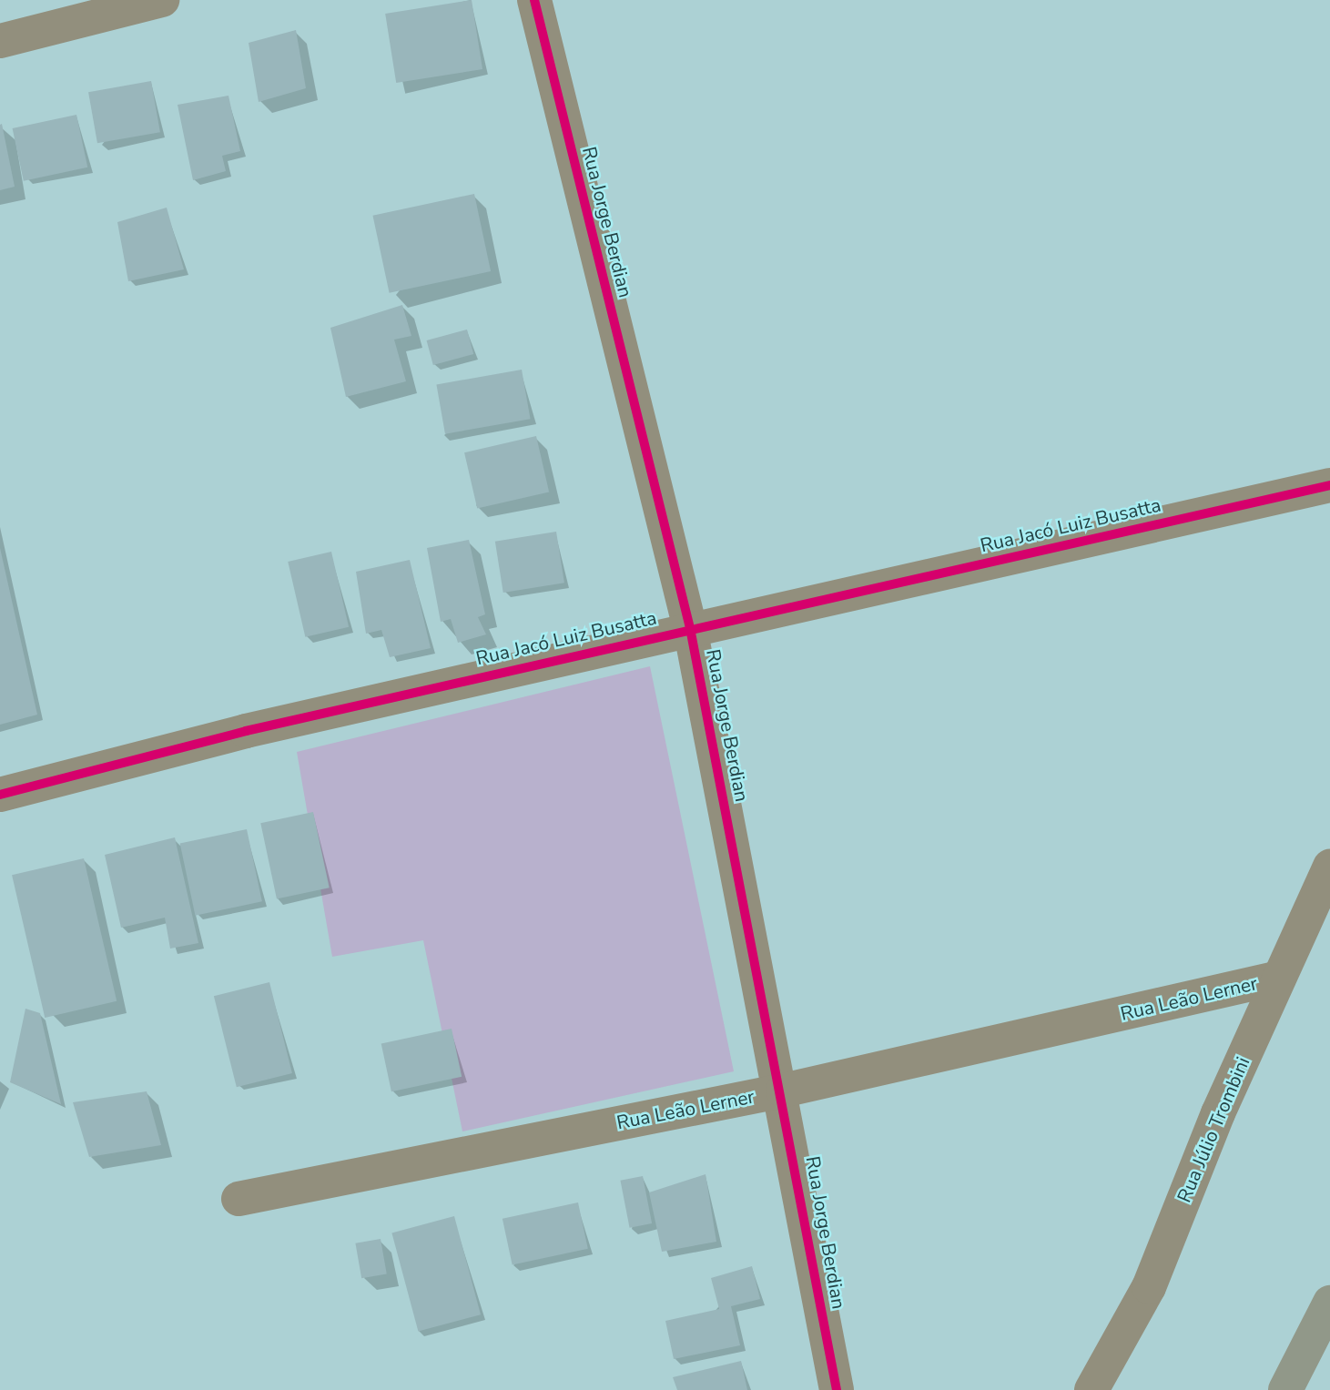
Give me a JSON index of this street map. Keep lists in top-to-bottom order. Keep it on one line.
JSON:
{"streets":{"street":["Rua Jorge Berdian","Rua Jacó Luiz Busatta","Rua Leão Lerner","Rua Júlio Trombini"]},"crossings":[["Rua Jorge Berdian","Rua Jacó Luiz Busatta"],["Rua Jorge Berdian","Rua Leão Lerner"],["Rua Leão Lerner","Rua Júlio Trombini"]]}
